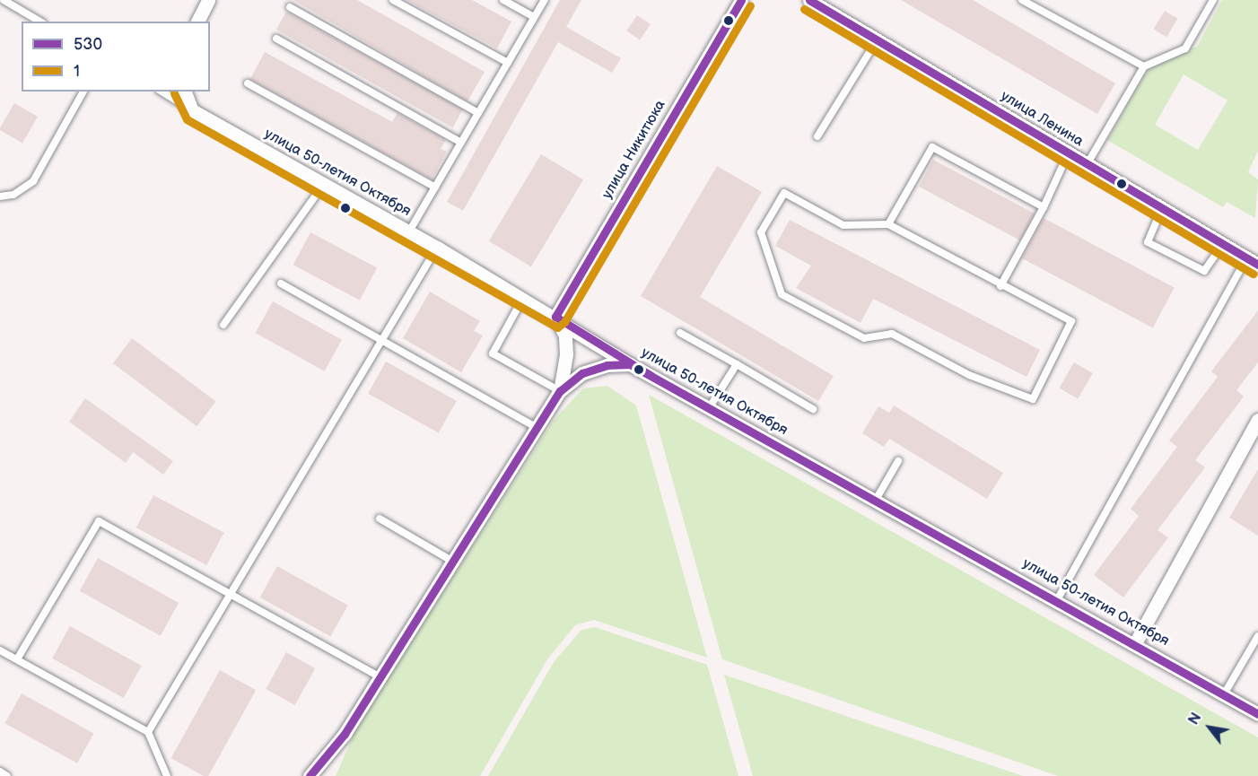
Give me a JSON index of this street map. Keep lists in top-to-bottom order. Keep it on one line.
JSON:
{"streets":{"street":["улица Ленина","улица Никитюка","улица 50-летия Октября"]},"crossings":[["улица Никитюка","улица 50-летия Октября"]],"lines":["transit line 530","transit line 1"],"legend":["530","1"],"north":"top left"}
